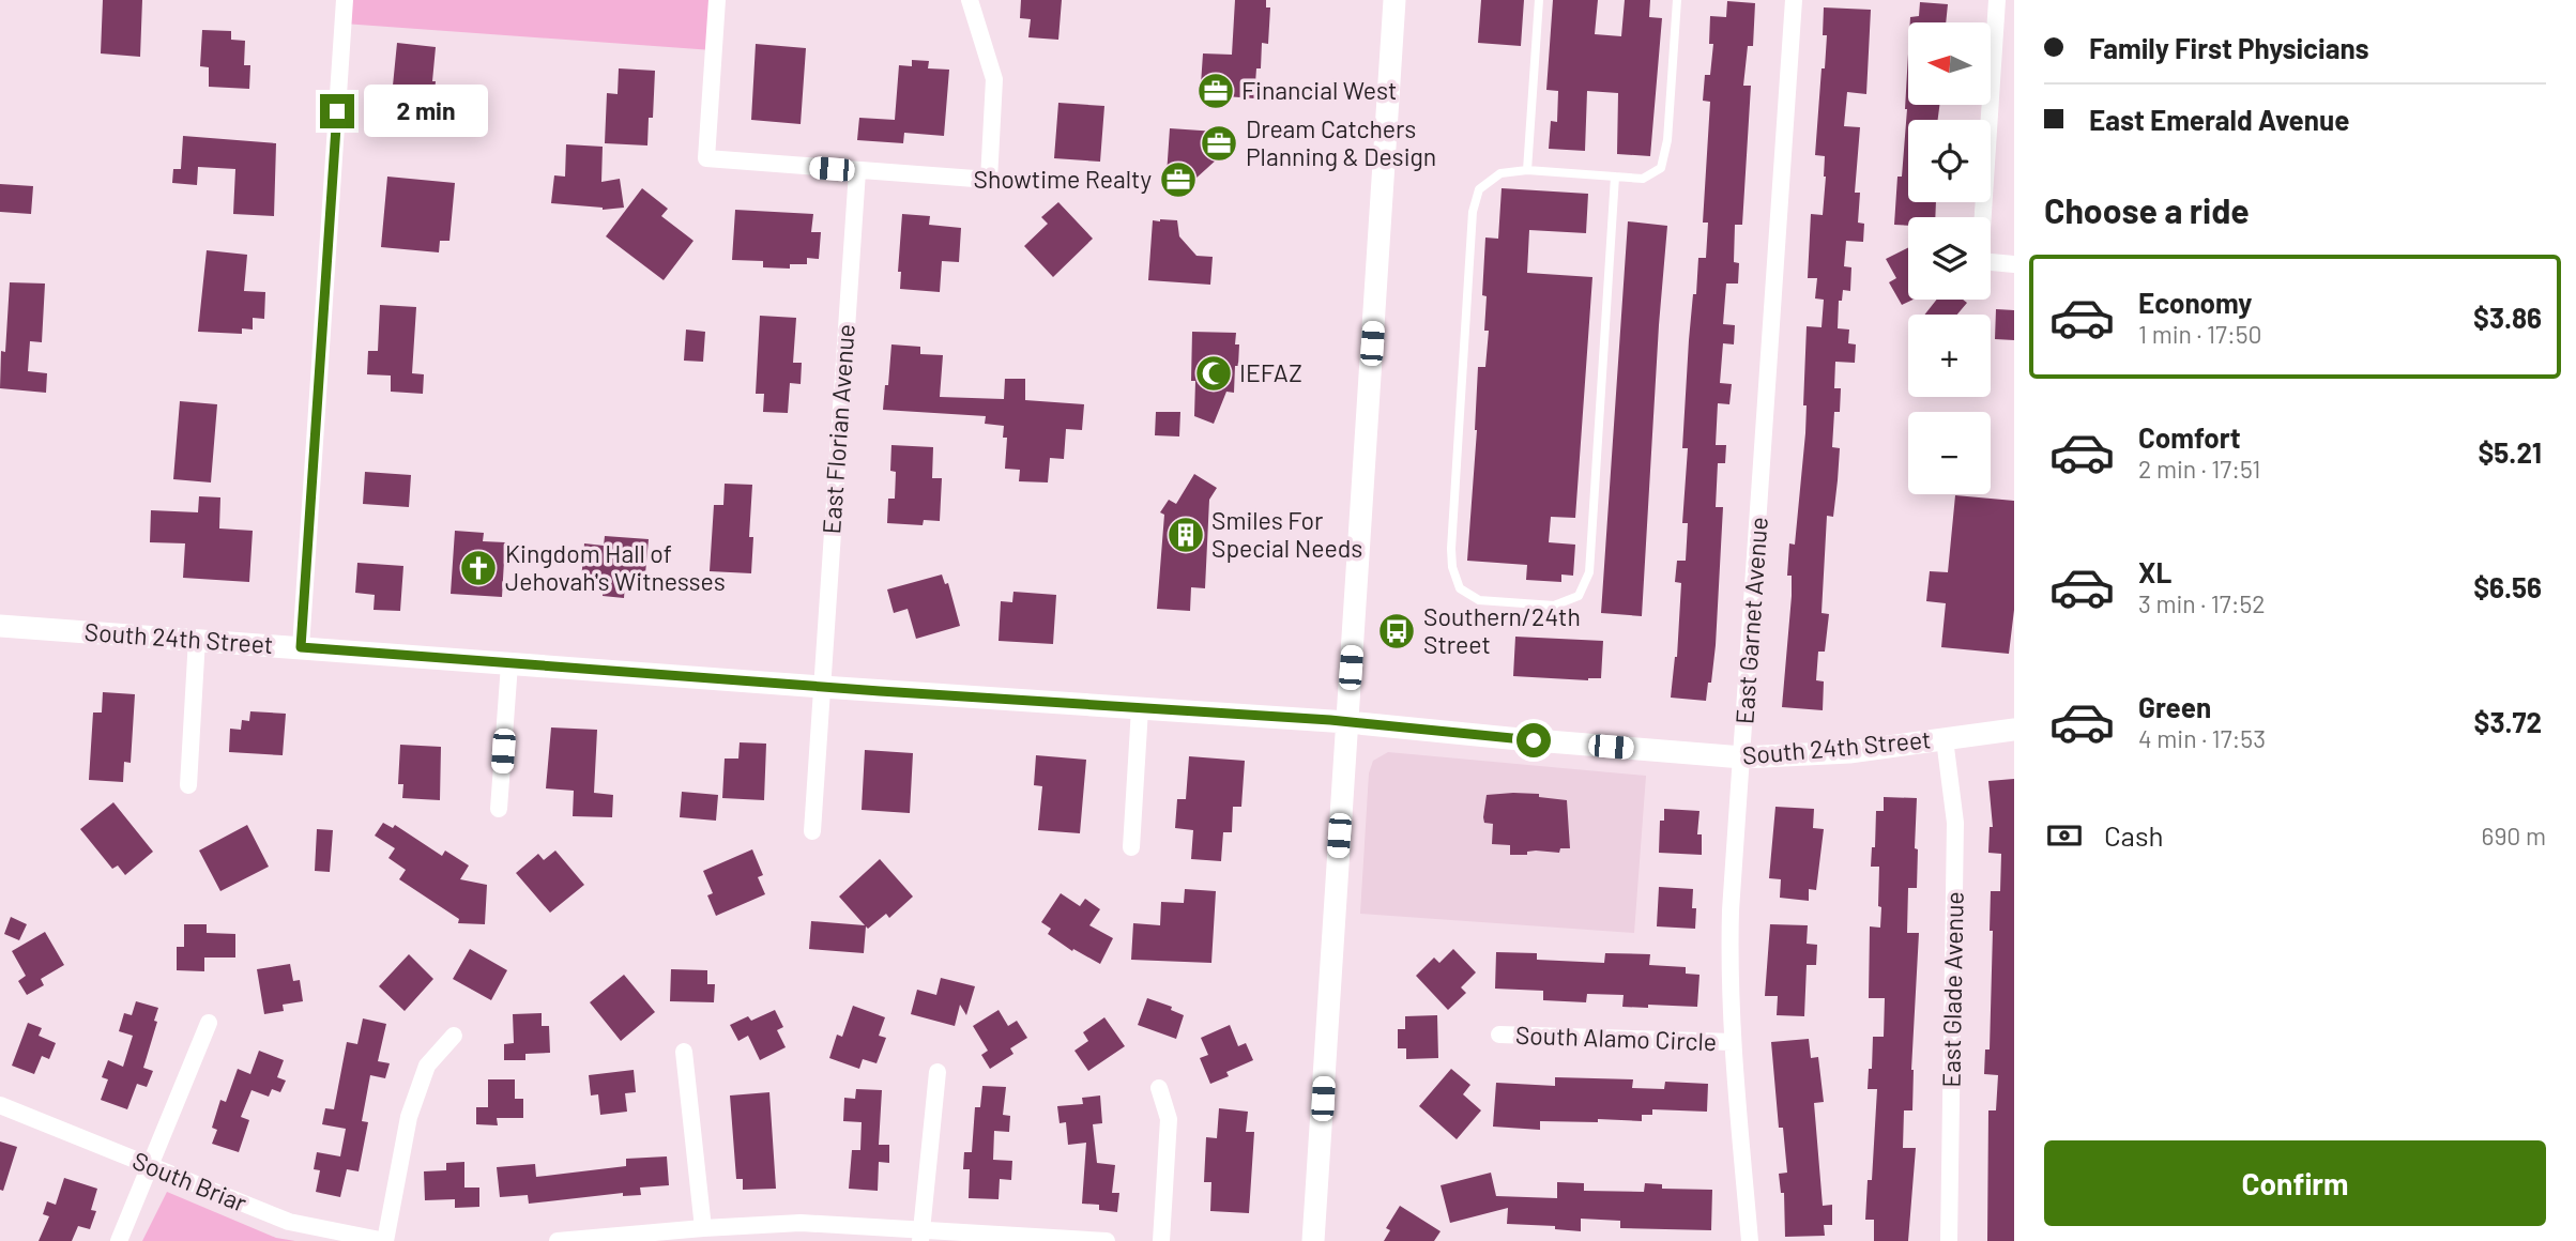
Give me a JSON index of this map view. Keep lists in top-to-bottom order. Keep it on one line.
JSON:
{"streets":{"street":["East Florian Avenue","East Garnet Avenue","South 24th Street","East Glade Avenue","South Alamo Circle","South Briar"]},"crossings":[["East Florian Avenue","South 24th Street"],["East Garnet Avenue","South 24th Street"],["East Garnet Avenue","South Alamo Circle"],["South 24th Street","East Glade Avenue"]],"places":{"office":["Financial West","Dream Catchers Planning & Design","Showtime Realty"],"mosque":["IEFAZ"],"building":["Smiles For Special Needs"],"church":["Kingdom Hall of Jehovah's Witnesses"],"bus stop":["Southern/24th Street"]},"north":"left","page":{"banner":["Family First Physicians","East Emerald Avenue"],"map_buttons":["+","−"],"bubble":"2 min","heading":"Choose a ride","list":[{"name":"Economy","note":"1 min · 17:50","value":"$3.86"},{"name":"Comfort","note":"2 min · 17:51","value":"$5.21"},{"name":"XL","note":"3 min · 17:52","value":"$6.56"},{"name":"Green","note":"4 min · 17:53","value":"$3.72"}],"pay":["Cash","690 m"],"buttons":"Confirm"}}
